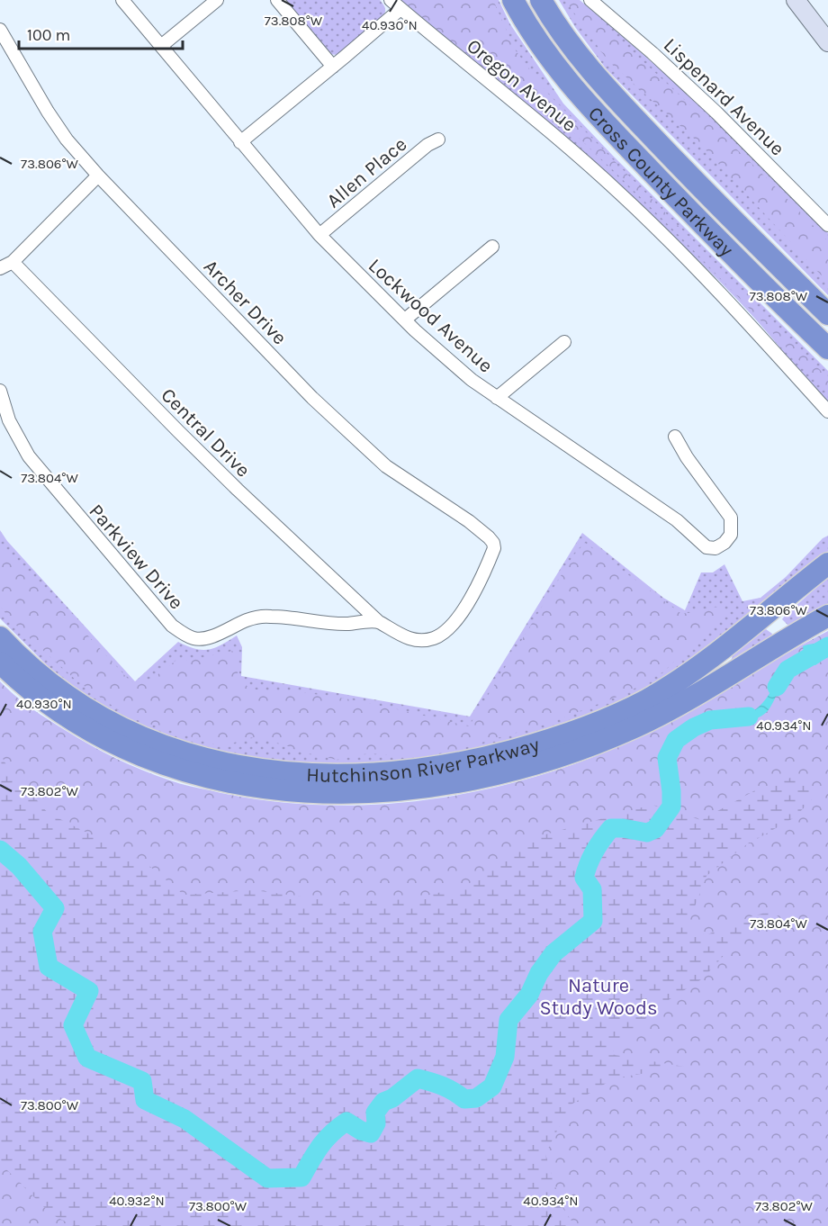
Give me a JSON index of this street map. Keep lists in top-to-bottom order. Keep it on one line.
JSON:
{"streets":{"highway":["Cross County Parkway","Hutchinson River Parkway"],"street":["Oregon Avenue","Lispenard Avenue","Allen Place","Archer Drive","Lockwood Avenue","Central Drive","Parkview Drive"]},"crossings":[["Allen Place","Lockwood Avenue"],["Archer Drive","Central Drive"],["Archer Drive","Parkview Drive"],["Central Drive","Parkview Drive"]],"parks":["Nature Study Woods"],"scale_bar":"100 m","coordinates":["73.808°W","40.930°N","73.806°W","73.804°W","40.934°N","73.802°W","73.800°W","40.932°N"]}
